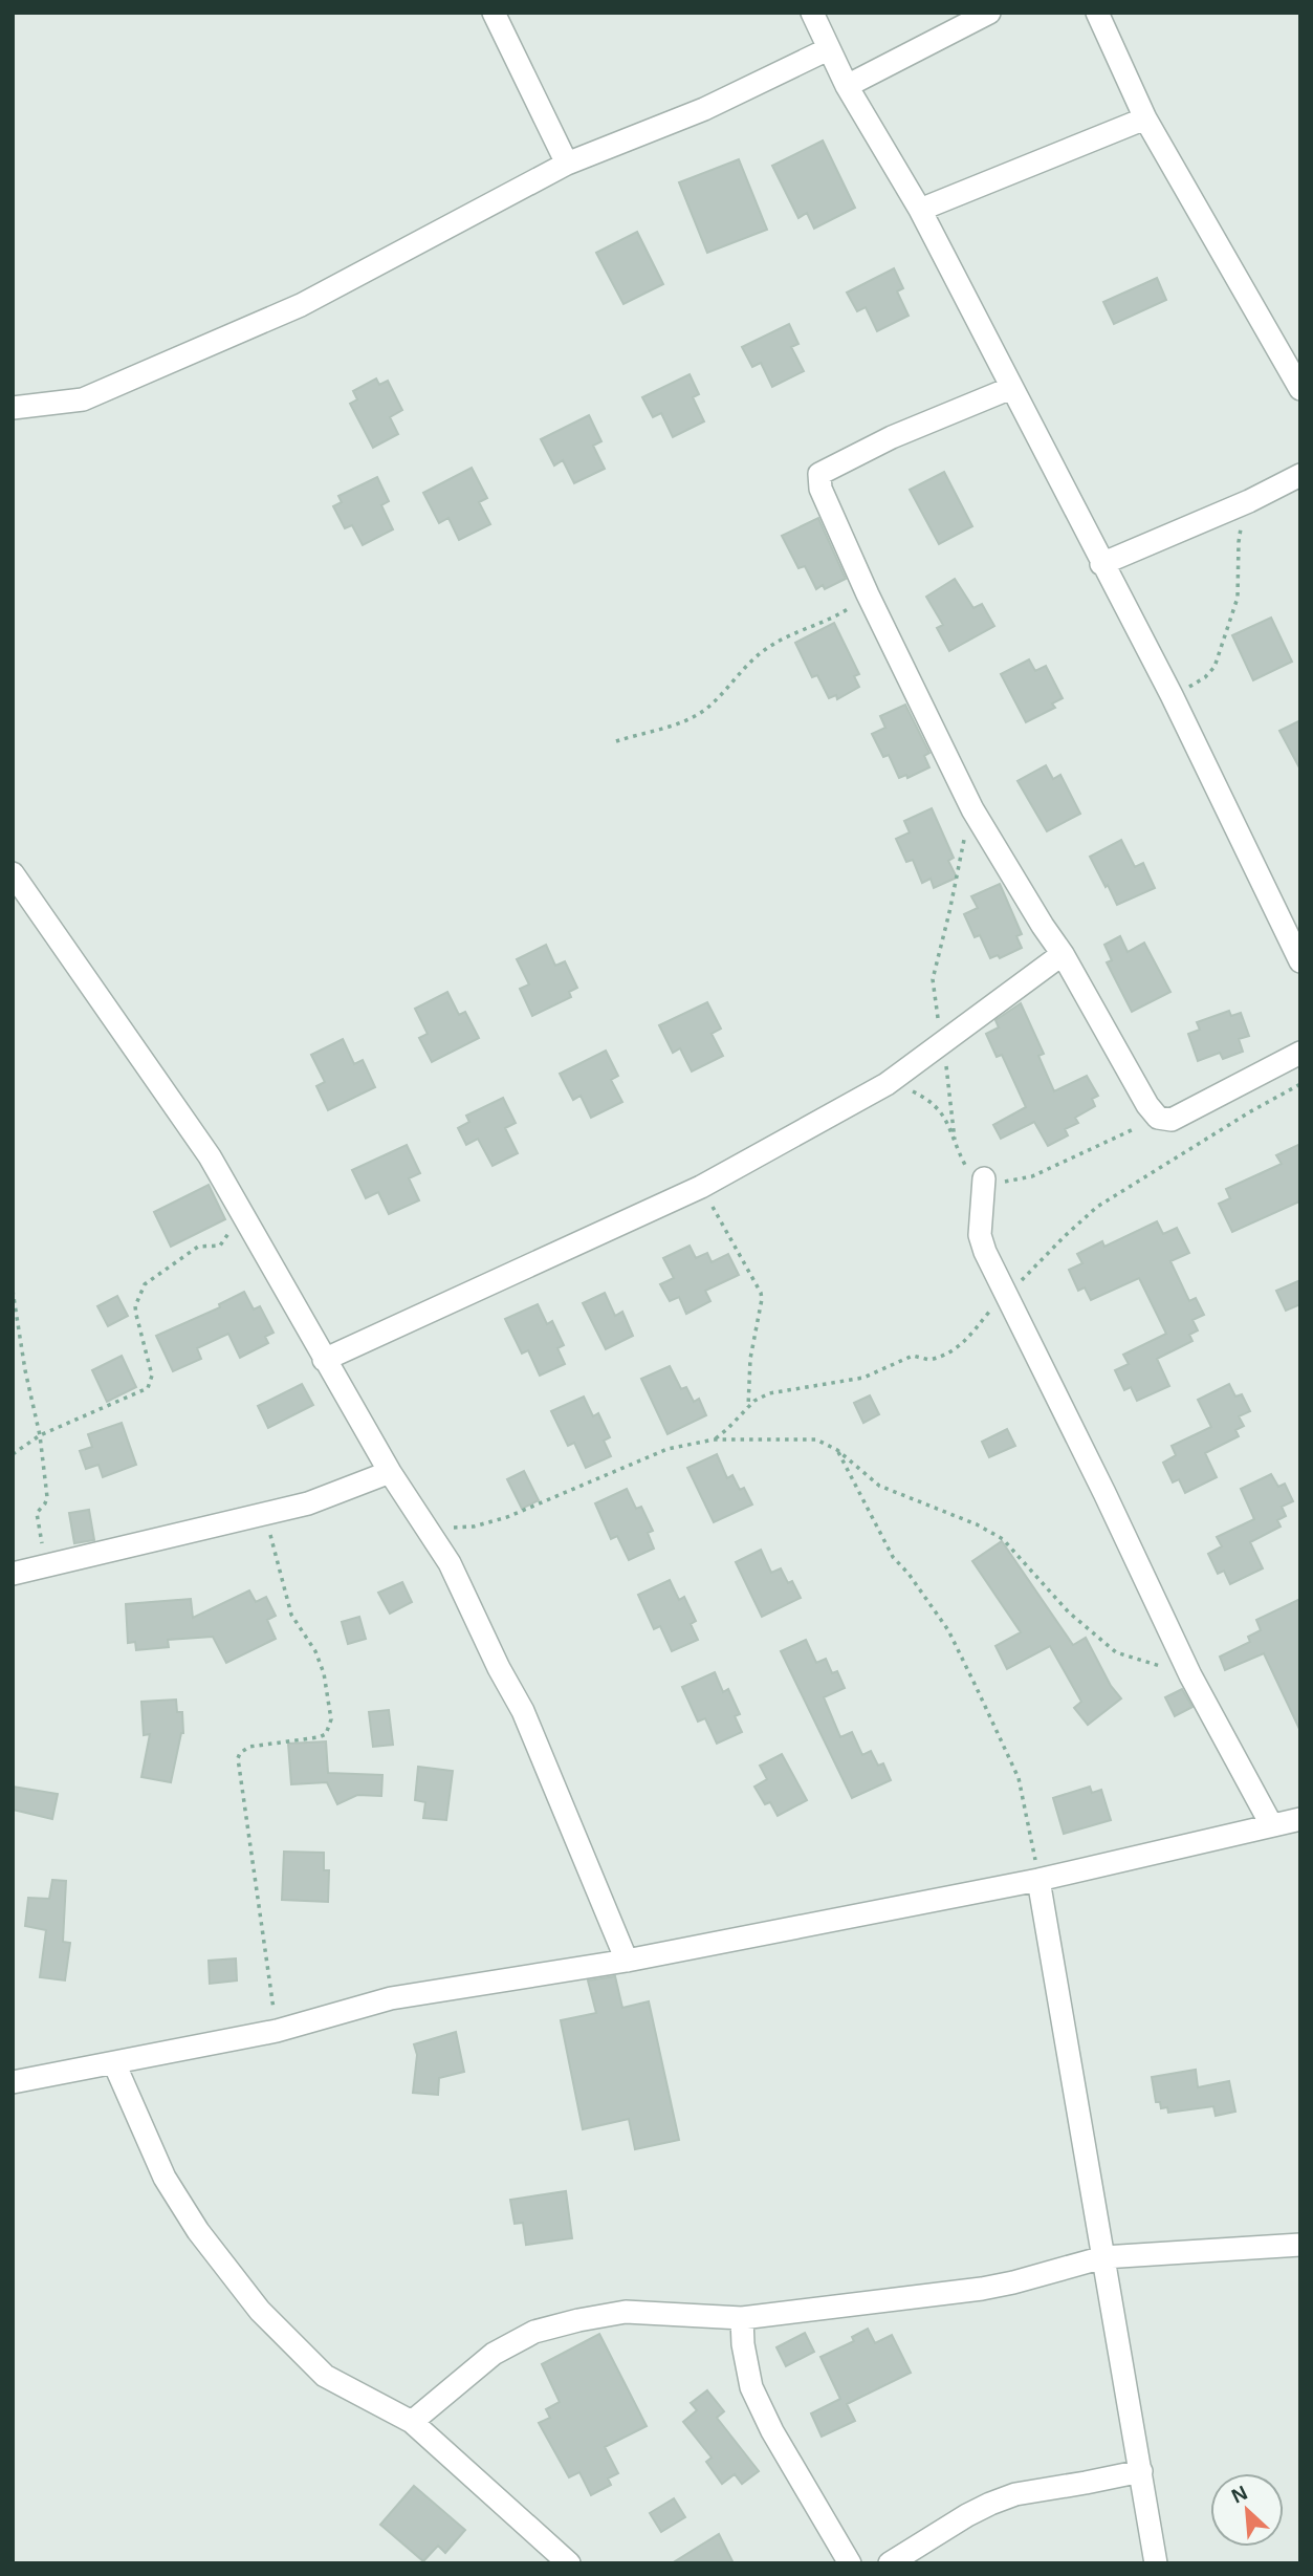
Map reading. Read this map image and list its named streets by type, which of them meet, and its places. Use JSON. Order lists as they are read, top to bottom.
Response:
{
  "north": "top left"
}
